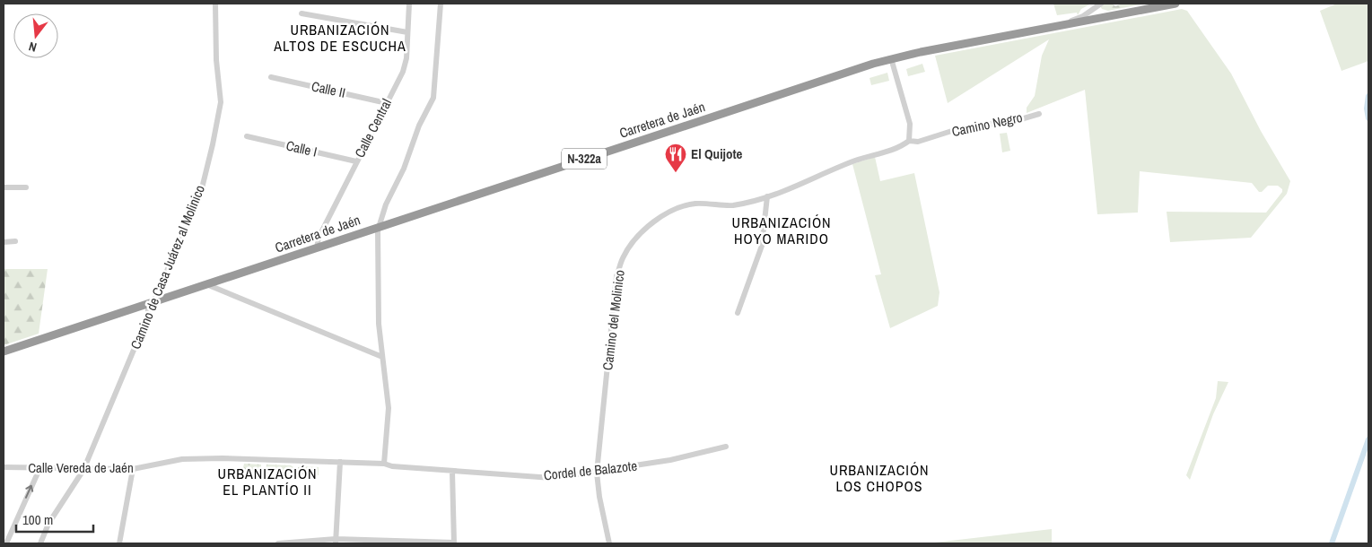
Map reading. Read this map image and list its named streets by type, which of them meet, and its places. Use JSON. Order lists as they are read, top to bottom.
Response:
{
  "streets": {
    "highway": ["Carretera de Jaén", "N-322a"],
    "street": [
      "Calle II",
      "Camino Negro",
      "Calle Central",
      "Calle I",
      "Camino de Casa Juárez al Molinico",
      "Camino del Molinico",
      "Calle Vereda de Jaén",
      "Cordel de Balazote"
    ]
  },
  "crossings": [
    ["Calle II", "Calle Central"],
    ["Carretera de Jaén", "Calle Central"],
    ["Carretera de Jaén", "Camino de Casa Juárez al Molinico"],
    ["Camino Negro", "Camino del Molinico"],
    ["Calle Central", "Calle I"],
    ["Camino de Casa Juárez al Molinico", "Calle Vereda de Jaén"],
    ["Camino del Molinico", "Cordel de Balazote"],
    ["Calle Vereda de Jaén", "Cordel de Balazote"]
  ],
  "districts": [
    "URBANIZACIÓN ALTOS DE ESCUCHA",
    "URBANIZACIÓN HOYO MARIDO",
    "URBANIZACIÓN LOS CHOPOS",
    "URBANIZACIÓN EL PLANTÍO II"
  ],
  "places": {
    "restaurant": ["El Quijote"]
  },
  "scale_bar": "100 m",
  "north": "bottom"
}
